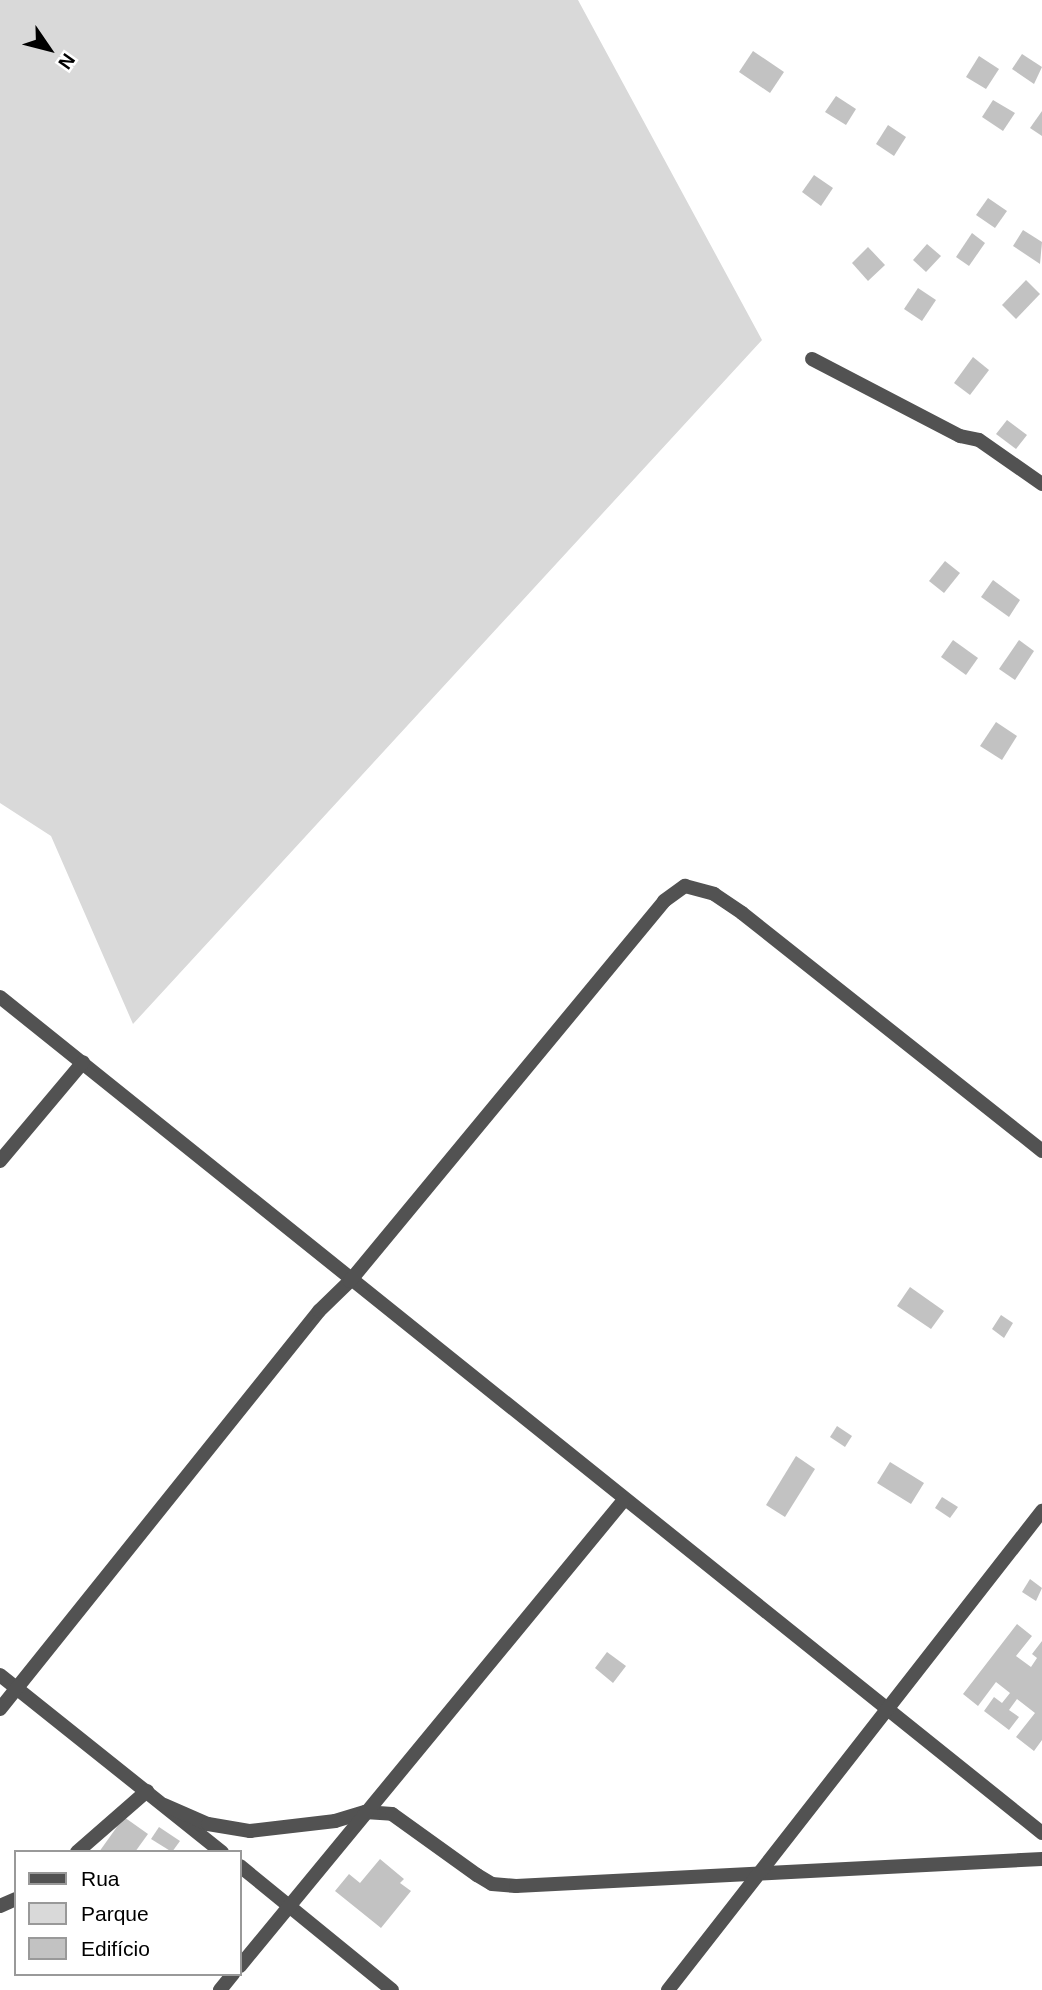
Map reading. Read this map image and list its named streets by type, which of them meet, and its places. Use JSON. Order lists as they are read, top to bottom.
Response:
{
  "legend": ["Rua", "Parque", "Edifício"],
  "north": "bottom right"
}
